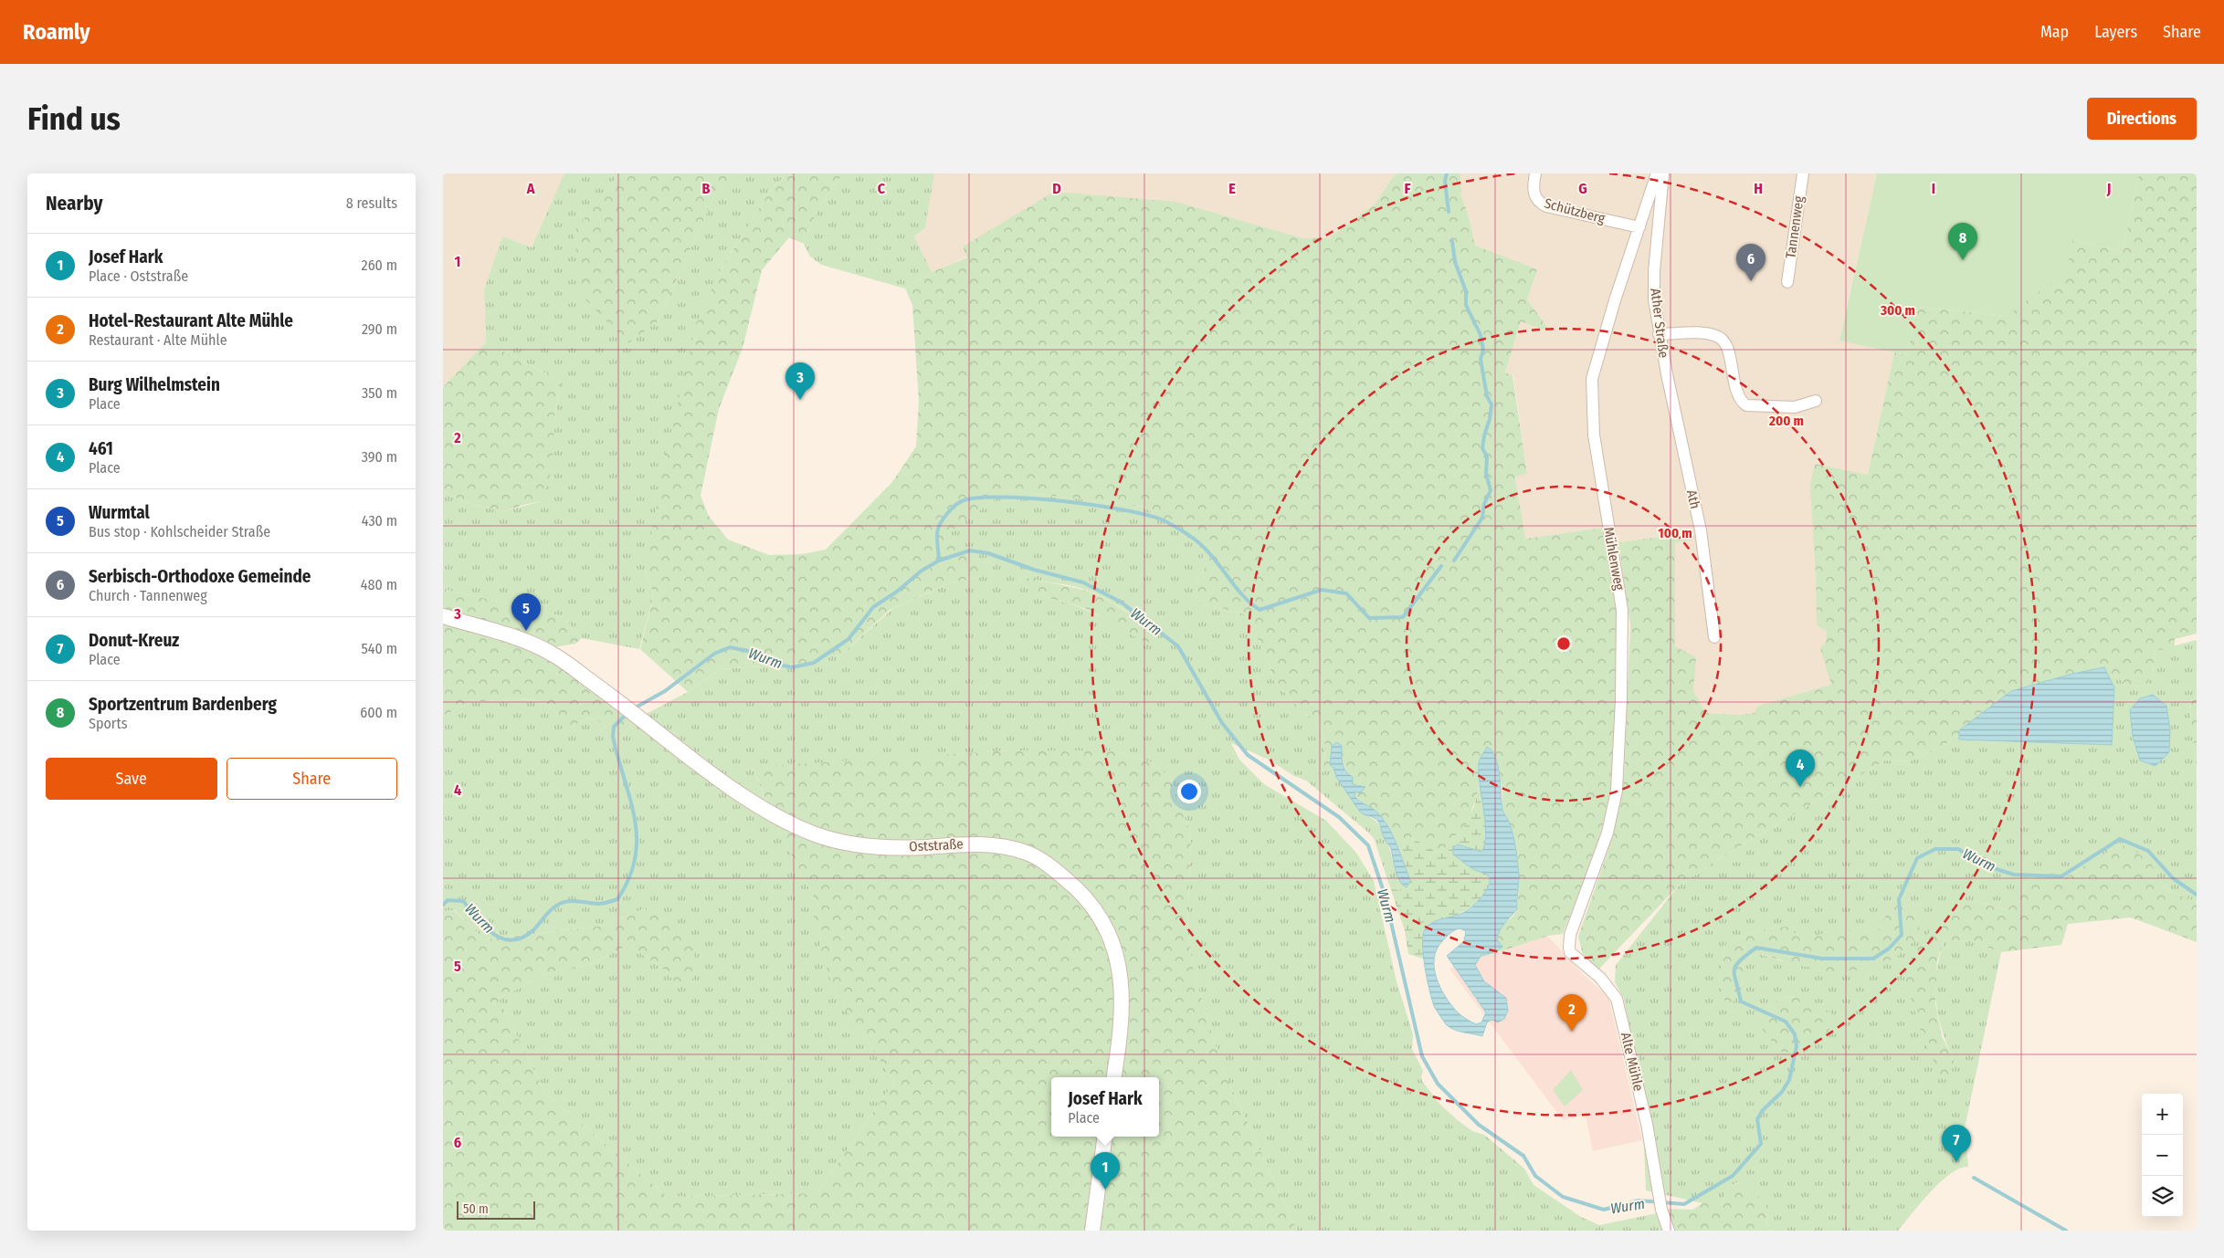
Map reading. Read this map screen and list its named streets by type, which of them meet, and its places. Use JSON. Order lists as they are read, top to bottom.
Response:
{
  "streets": {
    "street": [
      "Schützberg",
      "Tannenweg",
      "Ather Straße",
      "Ath",
      "Mühlenweg",
      "Oststraße",
      "Alte Mühle"
    ]
  },
  "crossings": [
    ["Schützberg", "Mühlenweg"],
    ["Ather Straße", "Ath"],
    ["Mühlenweg", "Alte Mühle"]
  ],
  "water": ["Wurm"],
  "scale_bar": "50 m",
  "page": {
    "header": "Roamly",
    "nav": ["Map", "Layers", "Share"],
    "buttons": [
      "Directions",
      ["Save", "Share"]
    ],
    "title": "Find us",
    "heading": ["Nearby", "8 results"],
    "pins": [
      "8",
      "6",
      "3",
      "5",
      "4",
      "2",
      "7",
      "1"
    ],
    "list": [
      {
        "mark": "1",
        "name": "Josef Hark",
        "note": "Place · Oststraße",
        "value": "260 m"
      },
      {
        "mark": "2",
        "name": "Hotel-Restaurant Alte Mühle",
        "note": "Restaurant · Alte Mühle",
        "value": "290 m"
      },
      {
        "mark": "3",
        "name": "Burg Wilhelmstein",
        "note": "Place",
        "value": "350 m"
      },
      {
        "mark": "4",
        "name": "461",
        "note": "Place",
        "value": "390 m"
      },
      {
        "mark": "5",
        "name": "Wurmtal",
        "note": "Bus stop · Kohlscheider Straße",
        "value": "430 m"
      },
      {
        "mark": "6",
        "name": "Serbisch-Orthodoxe Gemeinde",
        "note": "Church · Tannenweg",
        "value": "480 m"
      },
      {
        "mark": "7",
        "name": "Donut-Kreuz",
        "note": "Place",
        "value": "540 m"
      },
      {
        "mark": "8",
        "name": "Sportzentrum Bardenberg",
        "note": "Sports",
        "value": "600 m"
      }
    ],
    "popup": ["Josef Hark", "Place"],
    "map_buttons": ["+", "−"],
    "scale": "50 m"
  },
  "grid": {
    "columns": [
      "A",
      "B",
      "C",
      "D",
      "E",
      "F",
      "G",
      "H",
      "I",
      "J"
    ],
    "rows": [
      "1",
      "2",
      "3",
      "4",
      "5",
      "6"
    ]
  },
  "rings": ["300 m", "200 m", "100 m"]
}
